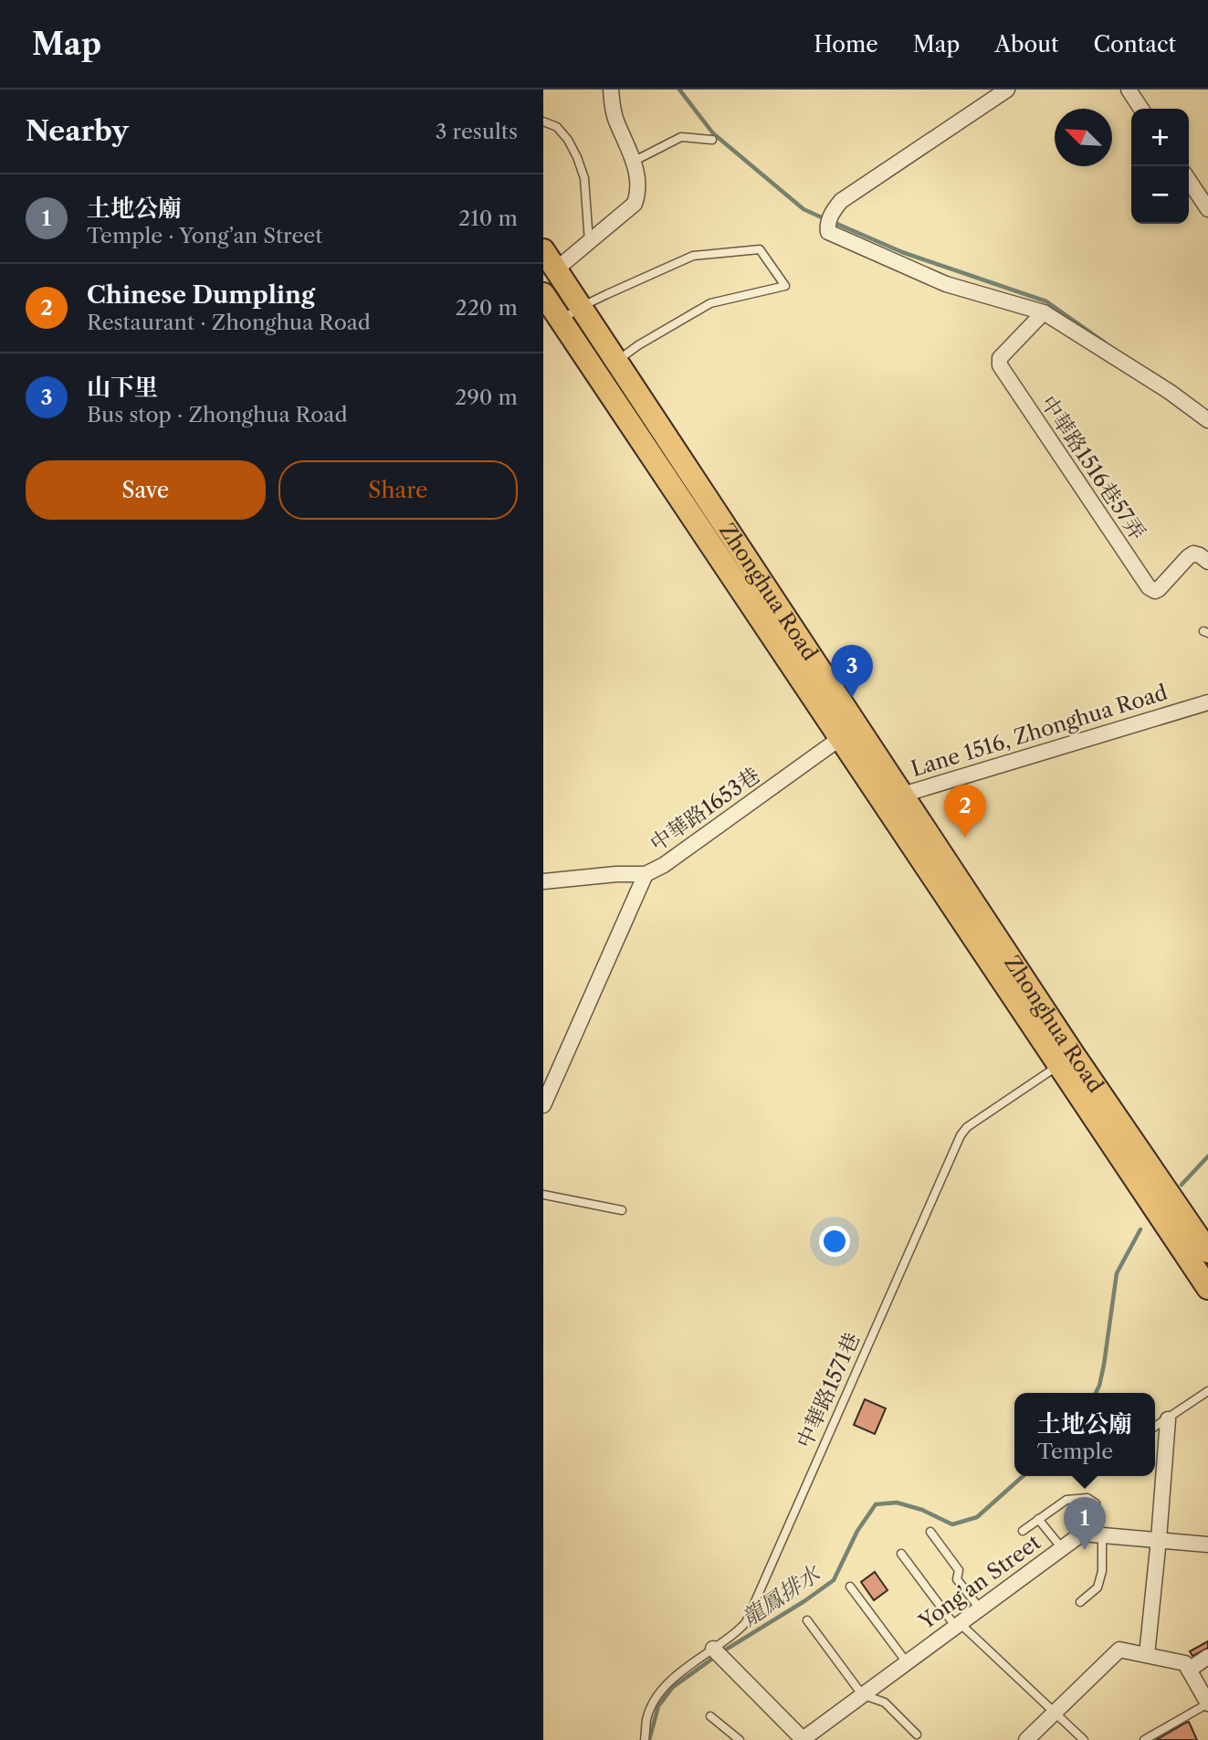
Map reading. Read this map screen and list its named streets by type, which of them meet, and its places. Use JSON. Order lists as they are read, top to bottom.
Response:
{
  "streets": {
    "main road": ["Zhonghua Road"],
    "street": [
      "中華路1516巷57弄",
      "Lane 1516, Zhonghua Road",
      "中華路1653巷",
      "Yong’an Street"
    ],
    "lane": ["中華路1571巷"]
  },
  "crossings": [
    ["Zhonghua Road", "Lane 1516, Zhonghua Road"],
    ["Zhonghua Road", "中華路1653巷"],
    ["Zhonghua Road", "中華路1571巷"]
  ],
  "water": ["龍鳳排水"],
  "north": "top left",
  "page": {
    "header": "Map",
    "nav": [
      "Home",
      "Map",
      "About",
      "Contact"
    ],
    "heading": ["Nearby", "3 results"],
    "map_buttons": ["+", "−"],
    "list": [
      {
        "mark": "1",
        "name": "土地公廟",
        "note": "Temple · Yong’an Street",
        "value": "210 m"
      },
      {
        "mark": "2",
        "name": "Chinese Dumpling",
        "note": "Restaurant · Zhonghua Road",
        "value": "220 m"
      },
      {
        "mark": "3",
        "name": "山下里",
        "note": "Bus stop · Zhonghua Road",
        "value": "290 m"
      }
    ],
    "buttons": ["Save", "Share"],
    "pins": ["3", "2", "1"],
    "popup": ["土地公廟", "Temple"]
  }
}
